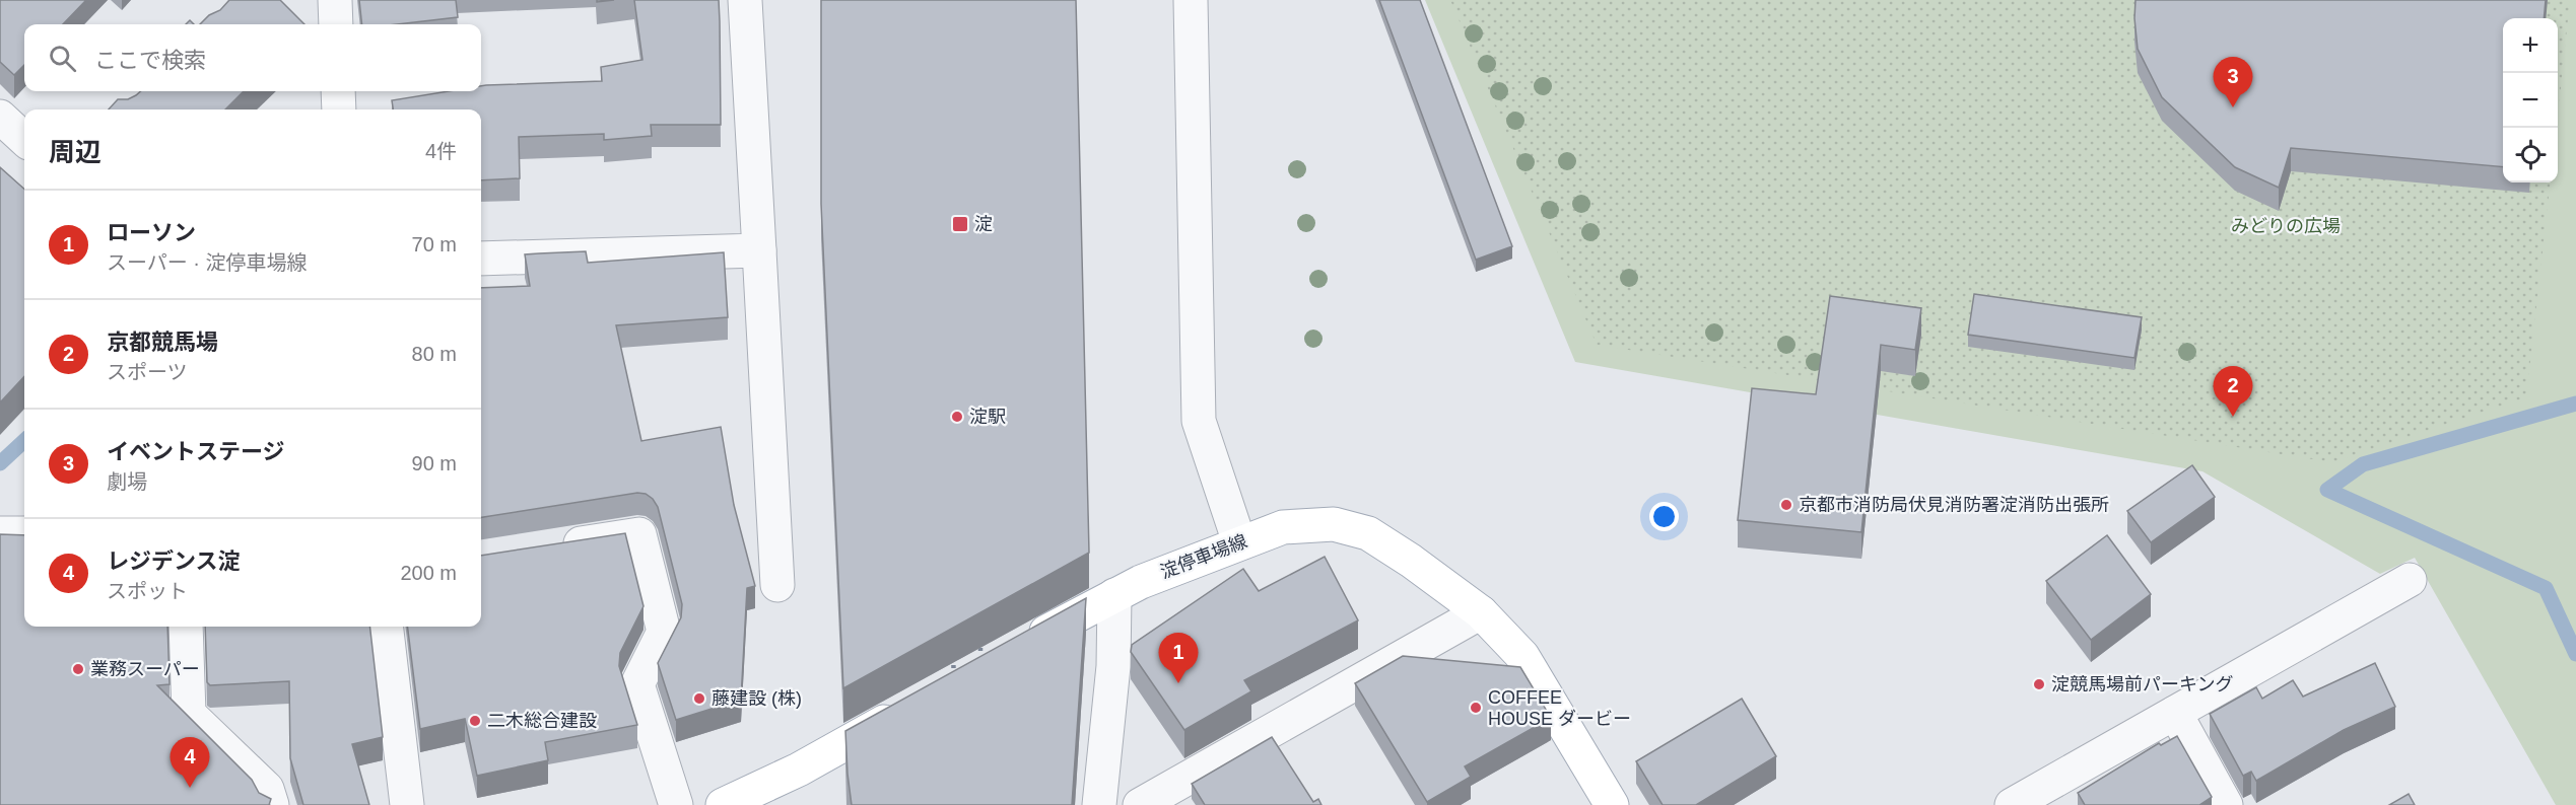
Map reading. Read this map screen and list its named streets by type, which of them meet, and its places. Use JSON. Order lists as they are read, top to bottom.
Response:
{
  "streets": {
    "main road": ["淀停車場線"]
  },
  "parks": ["みどりの広場"],
  "places": {
    "transit": ["淀"],
    "other": [
      "淀駅",
      "京都市消防局伏見消防署淀消防出張所",
      "業務スーパー",
      "淀競馬場前パーキング",
      "藤建設 (株)",
      "COFFEE HOUSE ダービー",
      "二木総合建設"
    ]
  },
  "page": {
    "map_buttons": ["+", "−"],
    "search": "ここで検索",
    "pins": [
      "3",
      "2",
      "1",
      "4"
    ],
    "heading": ["周辺", "4件"],
    "list": [
      {
        "mark": "1",
        "name": "ローソン",
        "note": "スーパー · 淀停車場線",
        "value": "70 m"
      },
      {
        "mark": "2",
        "name": "京都競馬場",
        "note": "スポーツ",
        "value": "80 m"
      },
      {
        "mark": "3",
        "name": "イベントステージ",
        "note": "劇場",
        "value": "90 m"
      },
      {
        "mark": "4",
        "name": "レジデンス淀",
        "note": "スポット",
        "value": "200 m"
      }
    ]
  }
}
